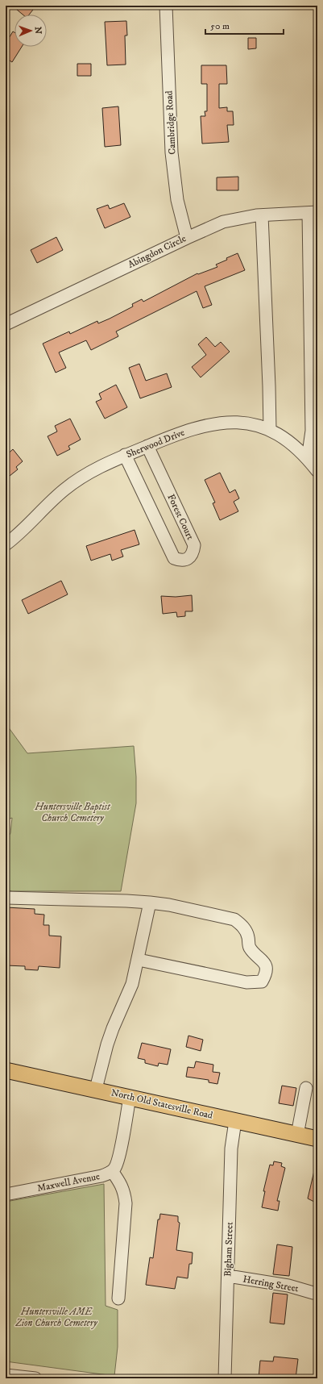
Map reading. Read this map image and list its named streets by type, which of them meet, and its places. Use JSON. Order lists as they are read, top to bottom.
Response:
{
  "streets": {
    "main road": ["North Old Statesville Road"],
    "street": [
      "Cambridge Road",
      "Abingdon Circle",
      "Sherwood Drive",
      "Forest Court",
      "Maxwell Avenue",
      "Bigham Street",
      "Herring Street"
    ]
  },
  "crossings": [
    ["Cambridge Road", "Abingdon Circle"],
    ["Sherwood Drive", "Forest Court"],
    ["North Old Statesville Road", "Maxwell Avenue"],
    ["North Old Statesville Road", "Bigham Street"],
    ["Bigham Street", "Herring Street"]
  ],
  "parks": ["Huntersville Baptist Church Cemetery", "Huntersville AME Zion Church Cemetery"],
  "scale_bar": "50 m",
  "north": "right"
}
